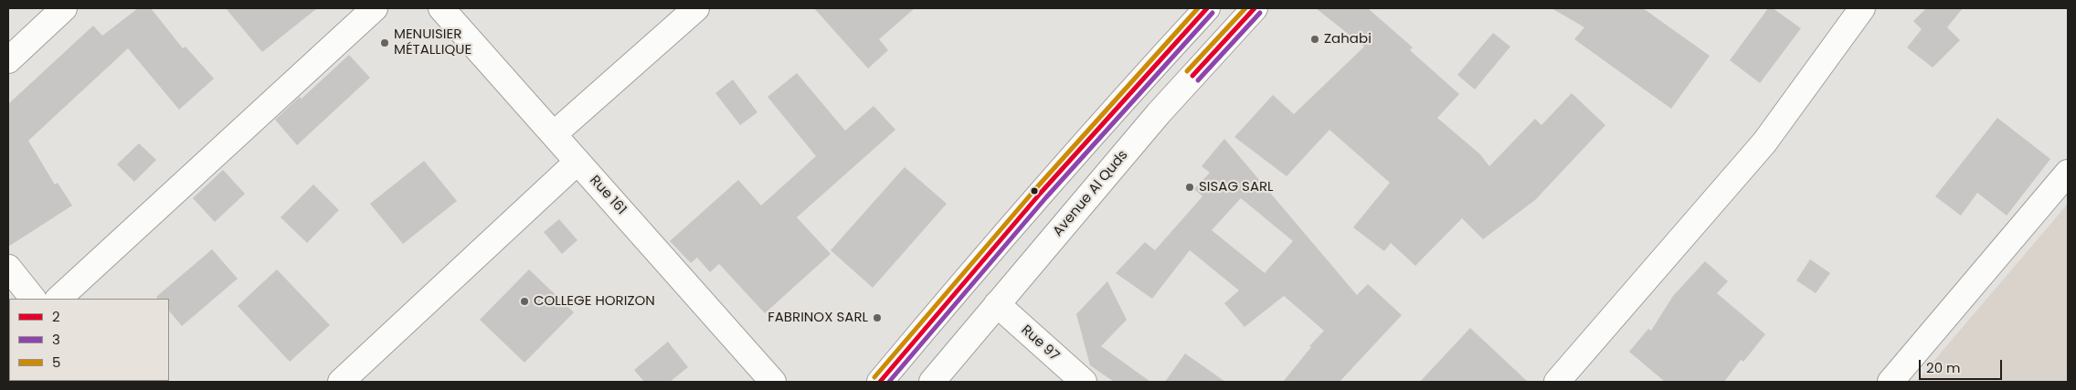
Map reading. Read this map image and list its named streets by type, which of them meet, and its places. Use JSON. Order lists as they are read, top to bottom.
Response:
{
  "streets": {
    "street": ["Avenue Al Quds", "Rue 161", "Rue 97"]
  },
  "crossings": [
    ["Avenue Al Quds", "Rue 97"]
  ],
  "places": [
    "Zahabi",
    "MENUISIER MÉTALLIQUE",
    "SISAG SARL",
    "COLLEGE HORIZON",
    "FABRINOX SARL"
  ],
  "lines": ["transit line 2", "transit line 5", "transit line 3"],
  "legend": ["2", "3", "5"],
  "scale_bar": "20 m"
}
